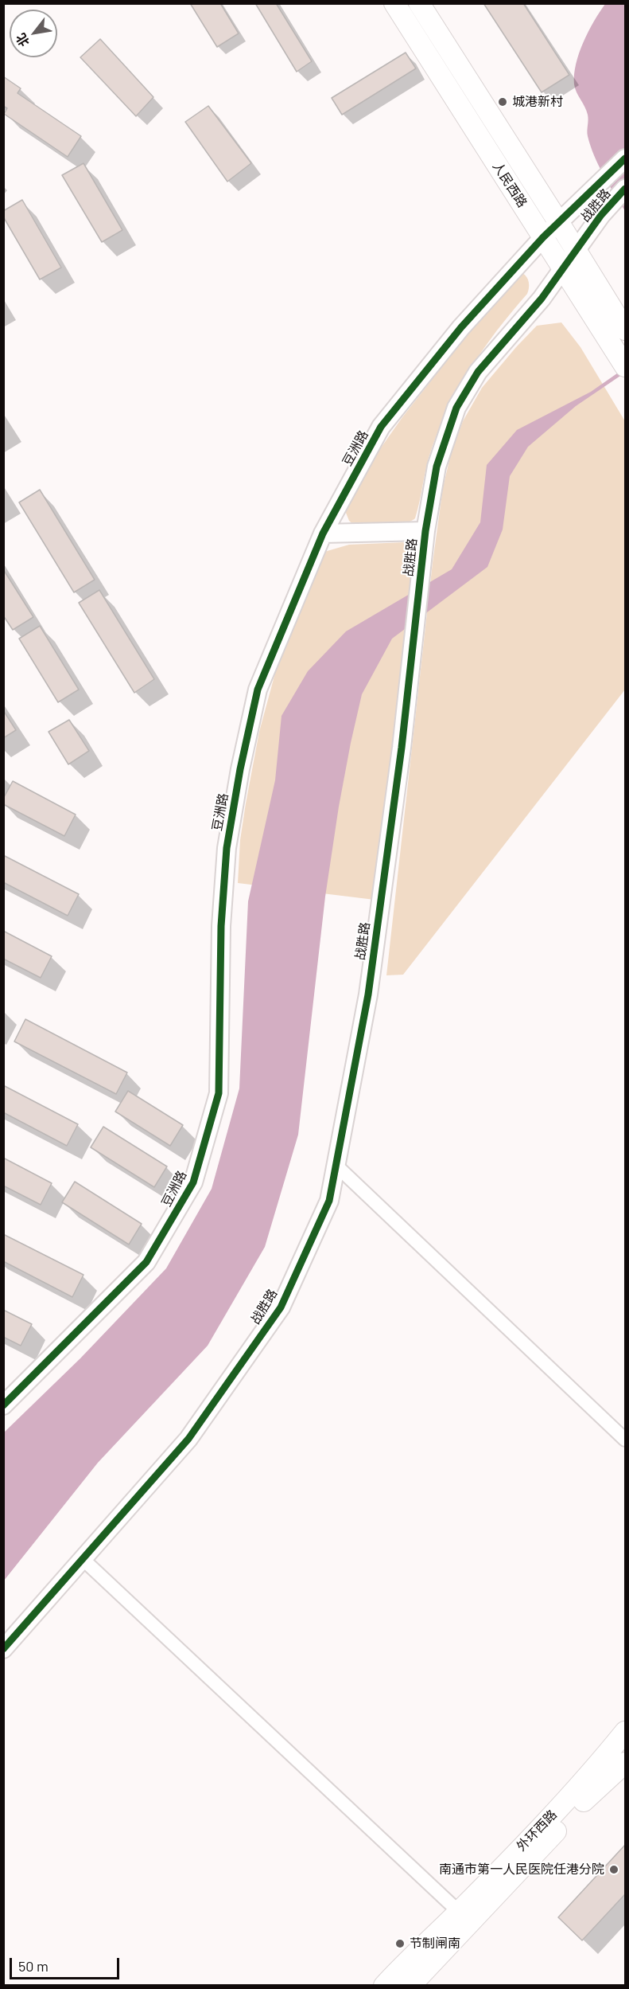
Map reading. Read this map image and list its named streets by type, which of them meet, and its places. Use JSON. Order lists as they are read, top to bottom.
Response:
{
  "streets": {
    "main road": ["人民西路", "外环西路"],
    "street": ["战胜路", "豆洲路"]
  },
  "crossings": [
    ["人民西路", "战胜路"],
    ["人民西路", "豆洲路"],
    ["战胜路", "豆洲路"]
  ],
  "places": ["城港新村", "南通市第一人民医院任港分院", "节制闸南"],
  "scale_bar": "50 m",
  "north": "bottom left"
}
